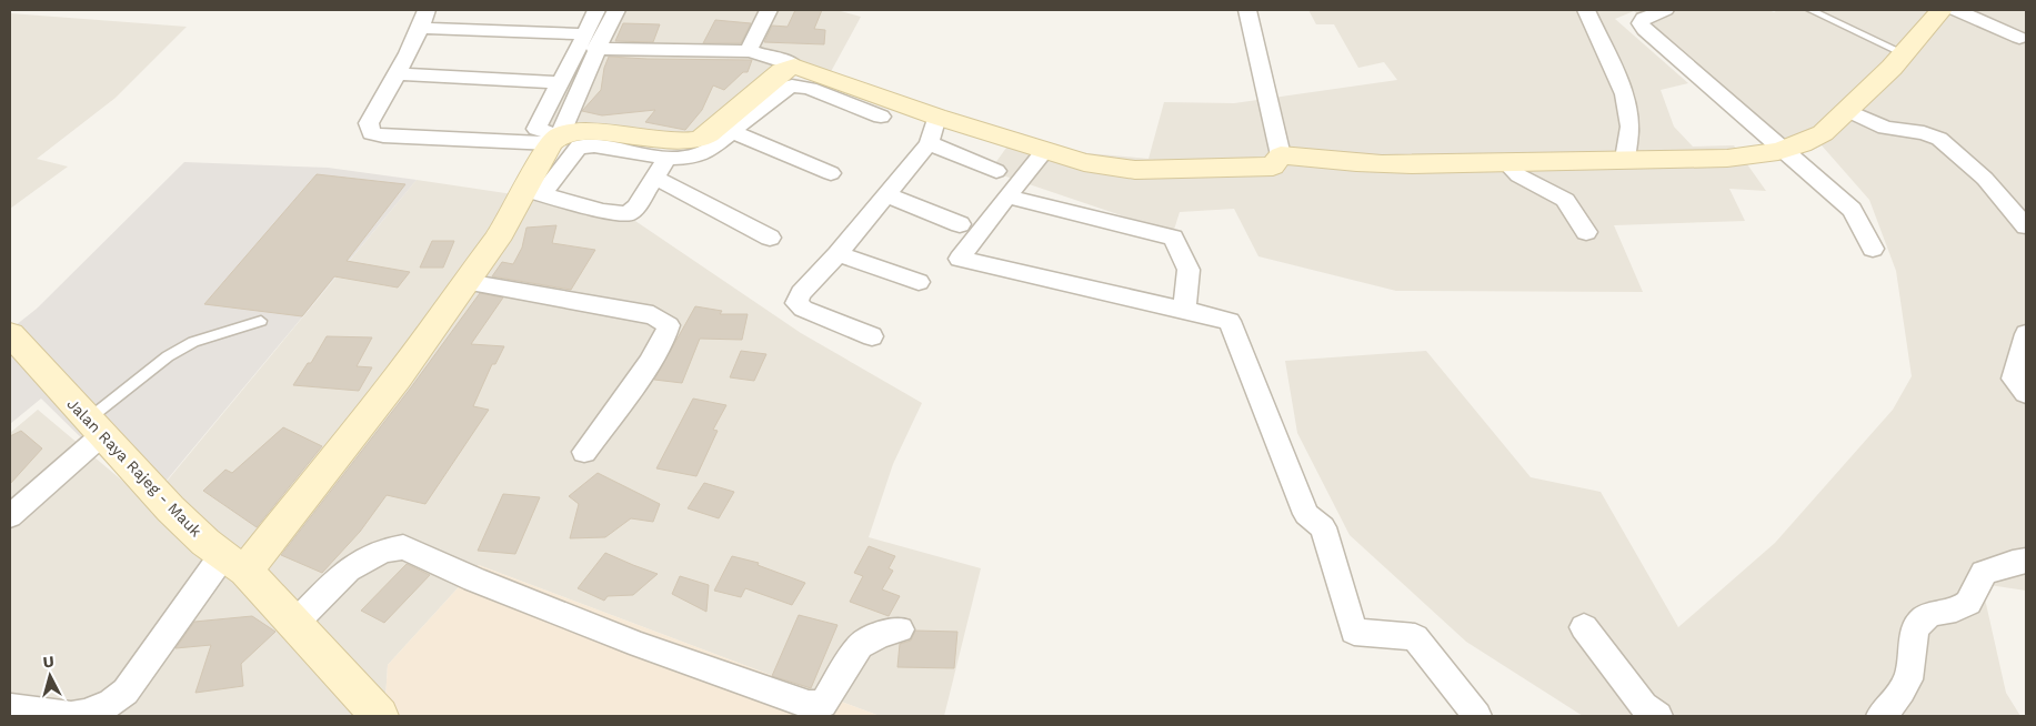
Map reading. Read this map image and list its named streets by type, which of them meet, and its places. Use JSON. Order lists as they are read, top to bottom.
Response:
{
  "streets": {
    "street": ["Jalan Raya Rajeg - Mauk"]
  },
  "north": "top"
}
